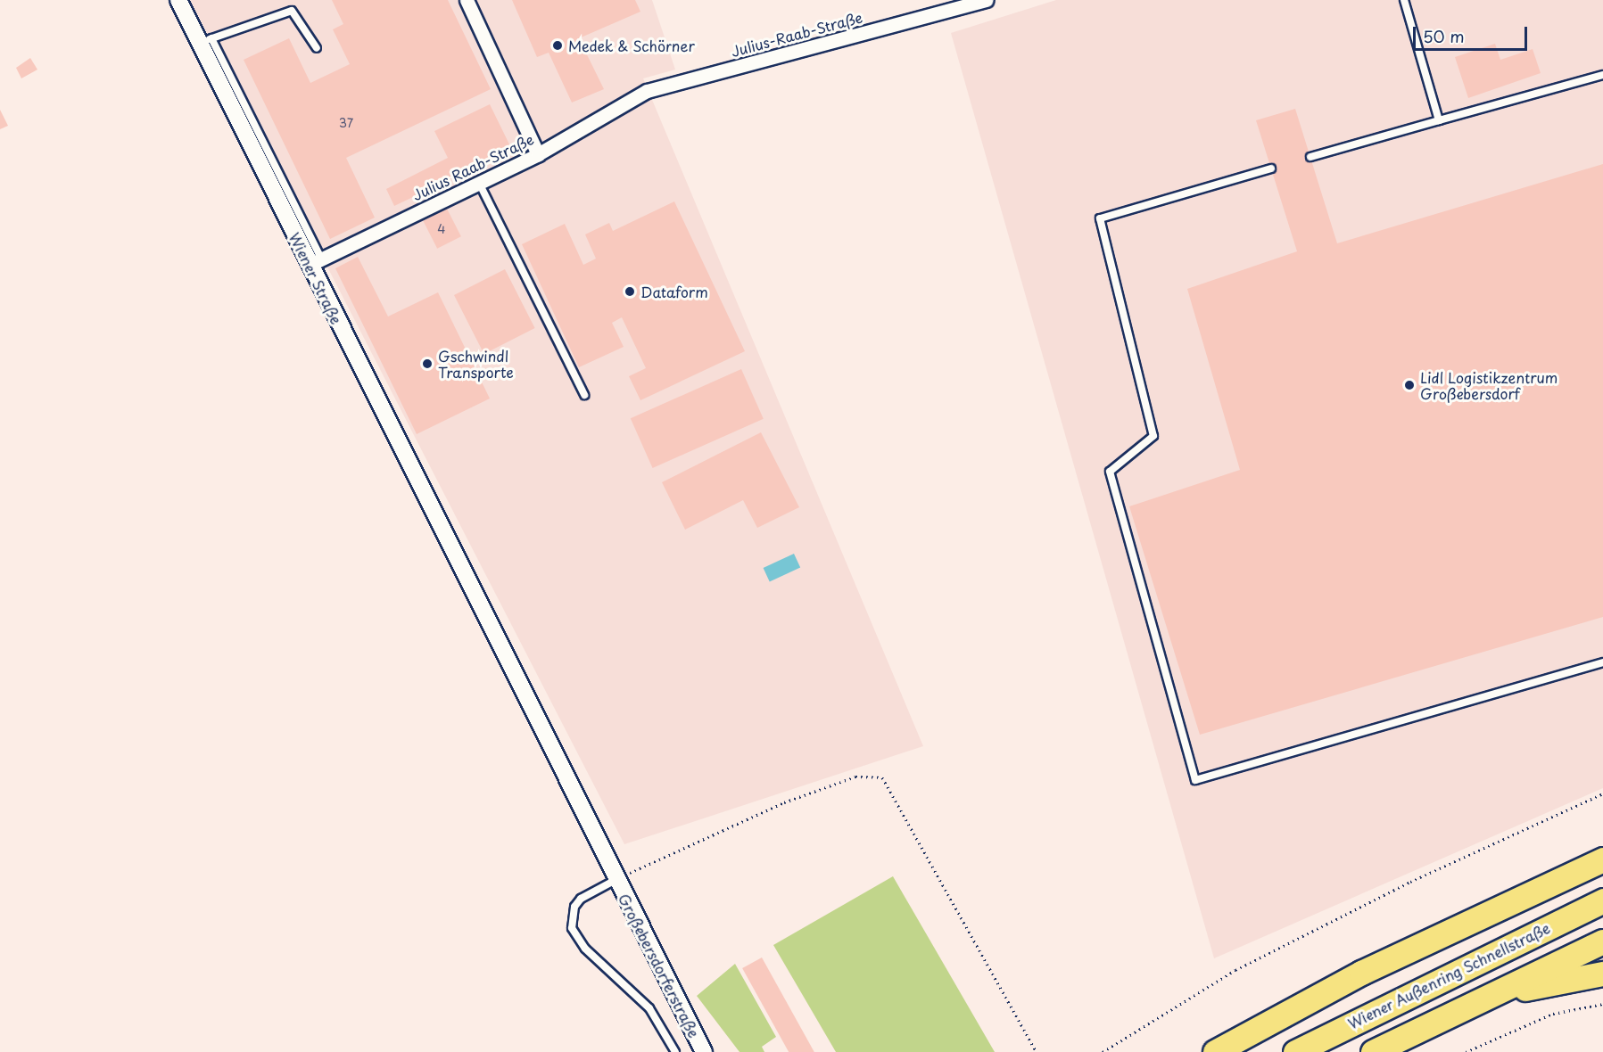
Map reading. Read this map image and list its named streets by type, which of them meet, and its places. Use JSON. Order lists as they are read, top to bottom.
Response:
{
  "streets": {
    "highway": ["Wiener Außenring Schnellstraße"],
    "street": [
      "Julius-Raab-Straße",
      "Julius Raab-Straße",
      "Wiener Straße",
      "Großebersdorferstraße"
    ]
  },
  "crossings": [
    ["Julius-Raab-Straße", "Julius Raab-Straße"],
    ["Julius Raab-Straße", "Wiener Straße"],
    ["Wiener Straße", "Großebersdorferstraße"]
  ],
  "places": [
    "Medek & Schörner",
    "Dataform",
    "Gschwindl Transporte",
    "Lidl Logistikzentrum Großebersdorf"
  ],
  "house_numbers": ["37", "4"],
  "scale_bar": "50 m"
}
